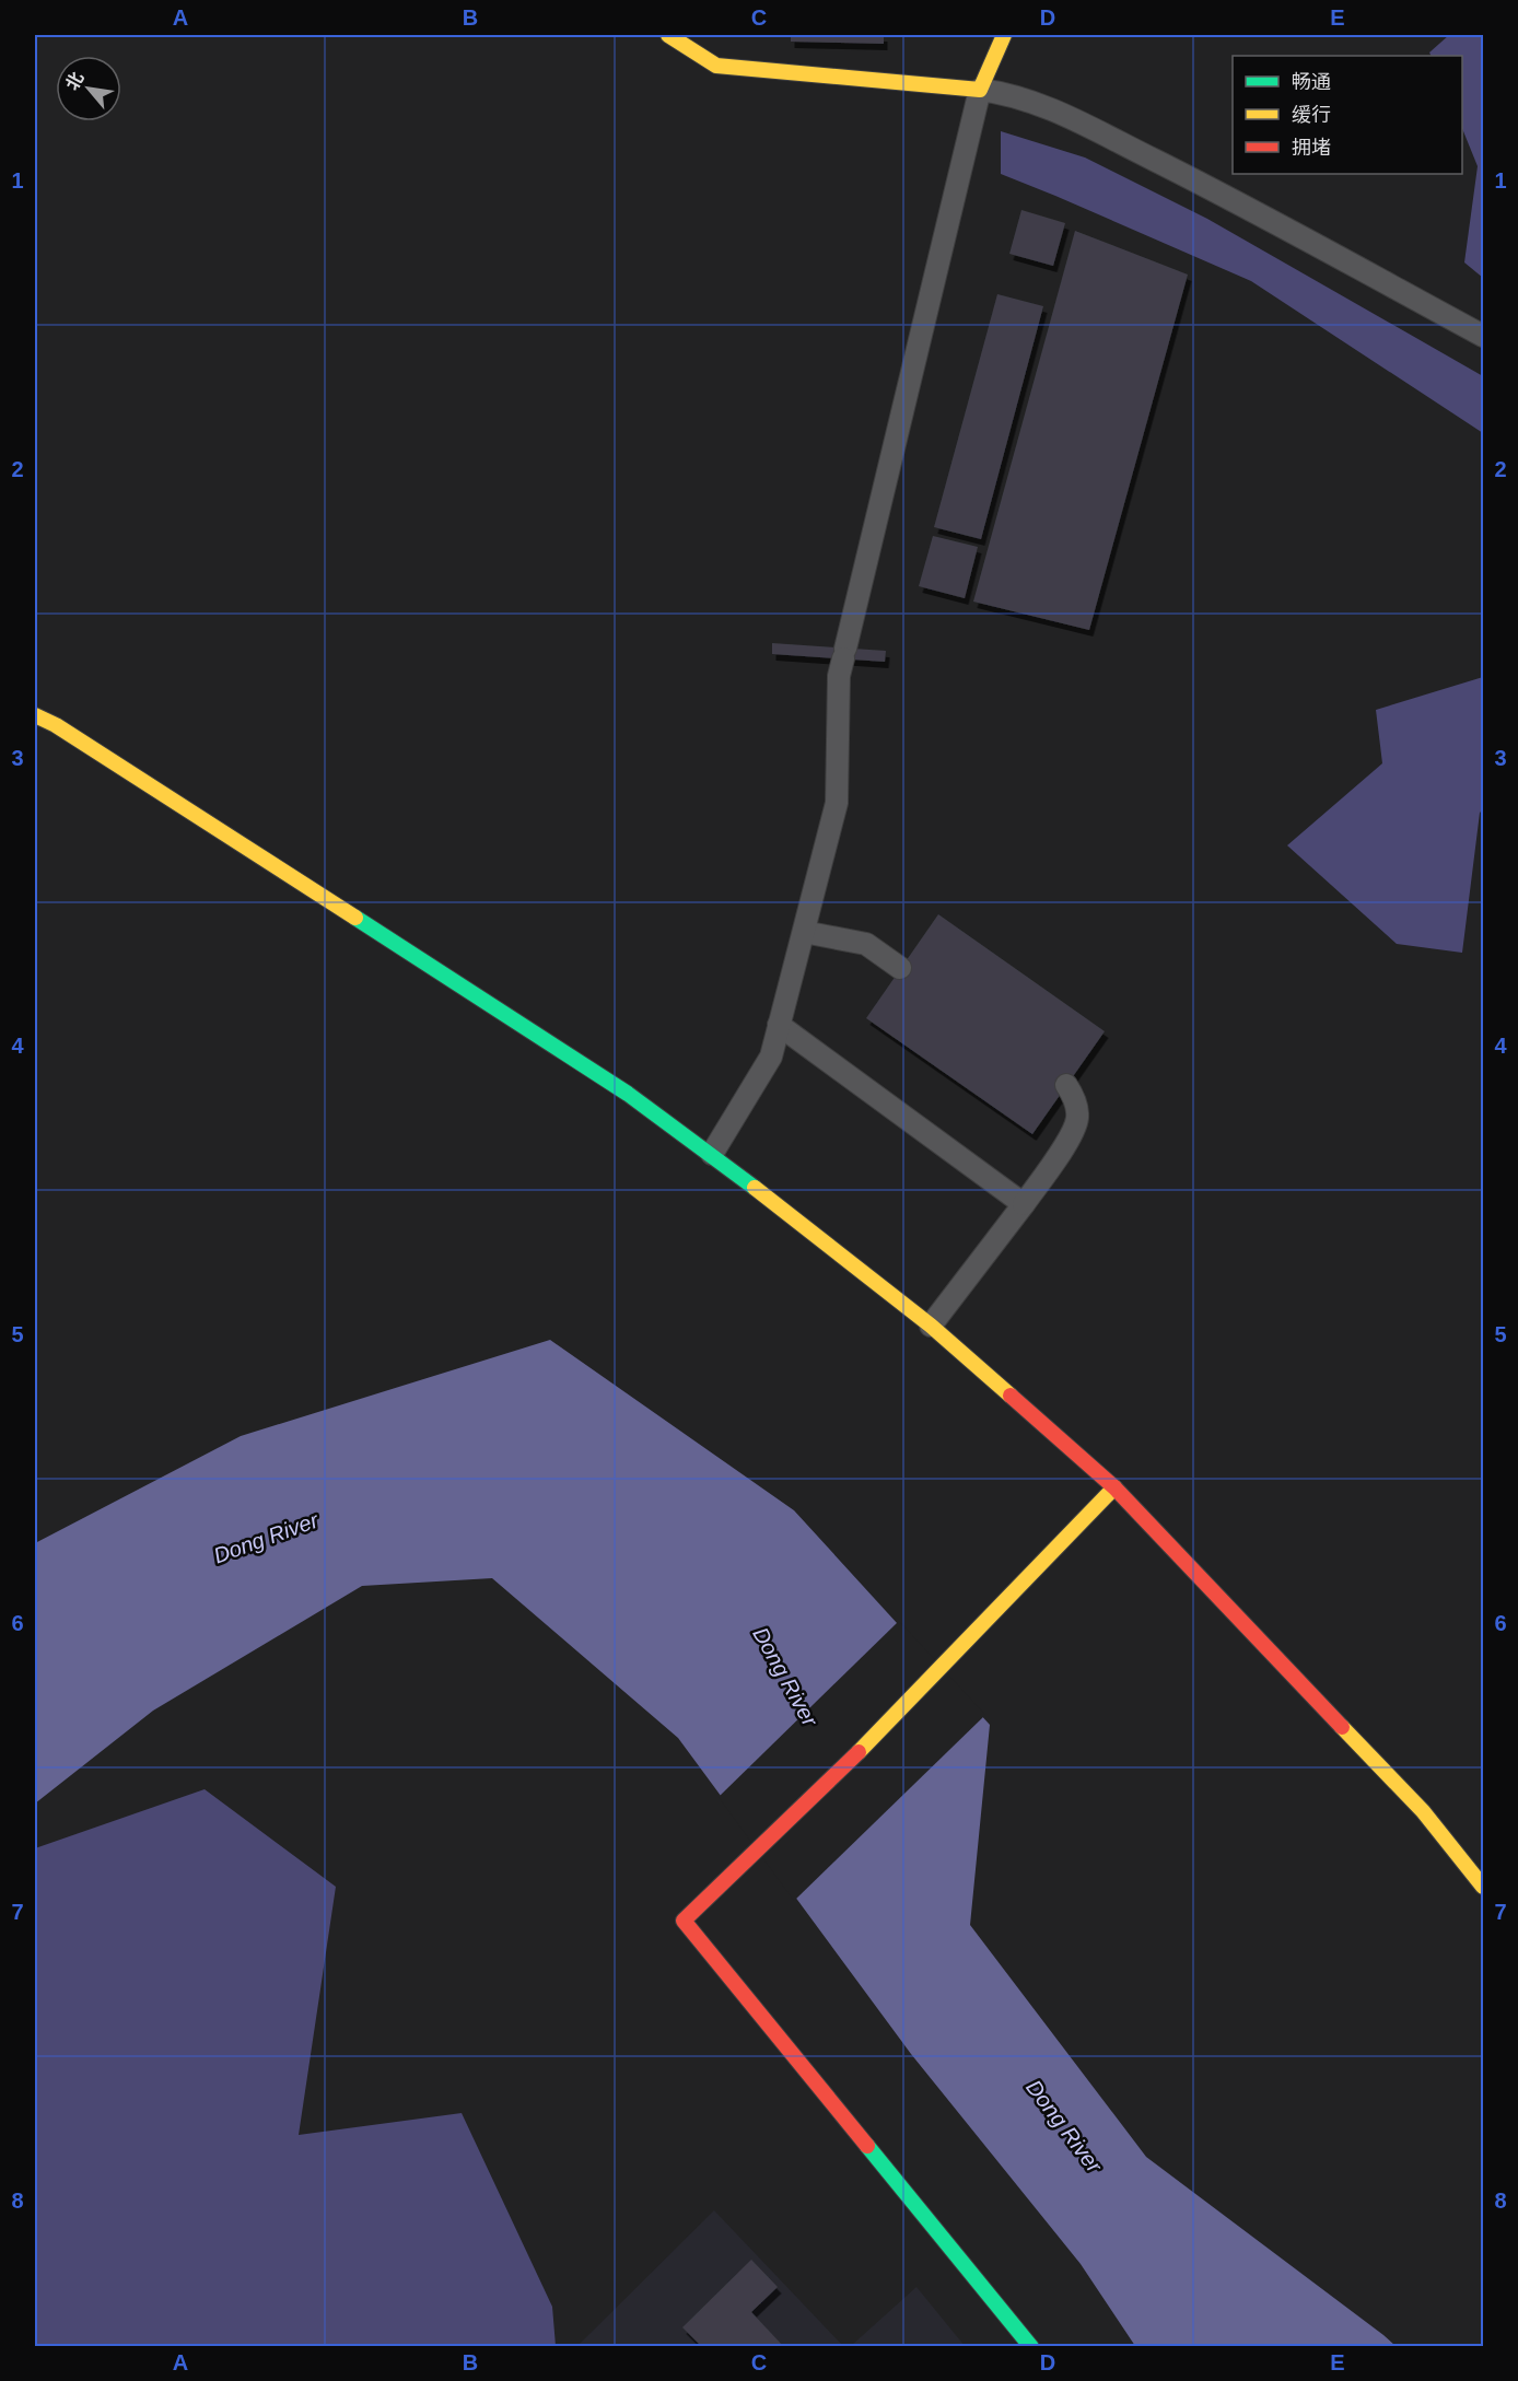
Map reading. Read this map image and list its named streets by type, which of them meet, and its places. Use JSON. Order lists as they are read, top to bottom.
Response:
{
  "water": ["Dong River"],
  "legend": ["畅通", "缓行", "拥堵"],
  "north": "top left",
  "grid": {
    "columns": [
      "A",
      "B",
      "C",
      "D",
      "E"
    ],
    "rows": [
      "1",
      "2",
      "3",
      "4",
      "5",
      "6",
      "7",
      "8"
    ]
  }
}
